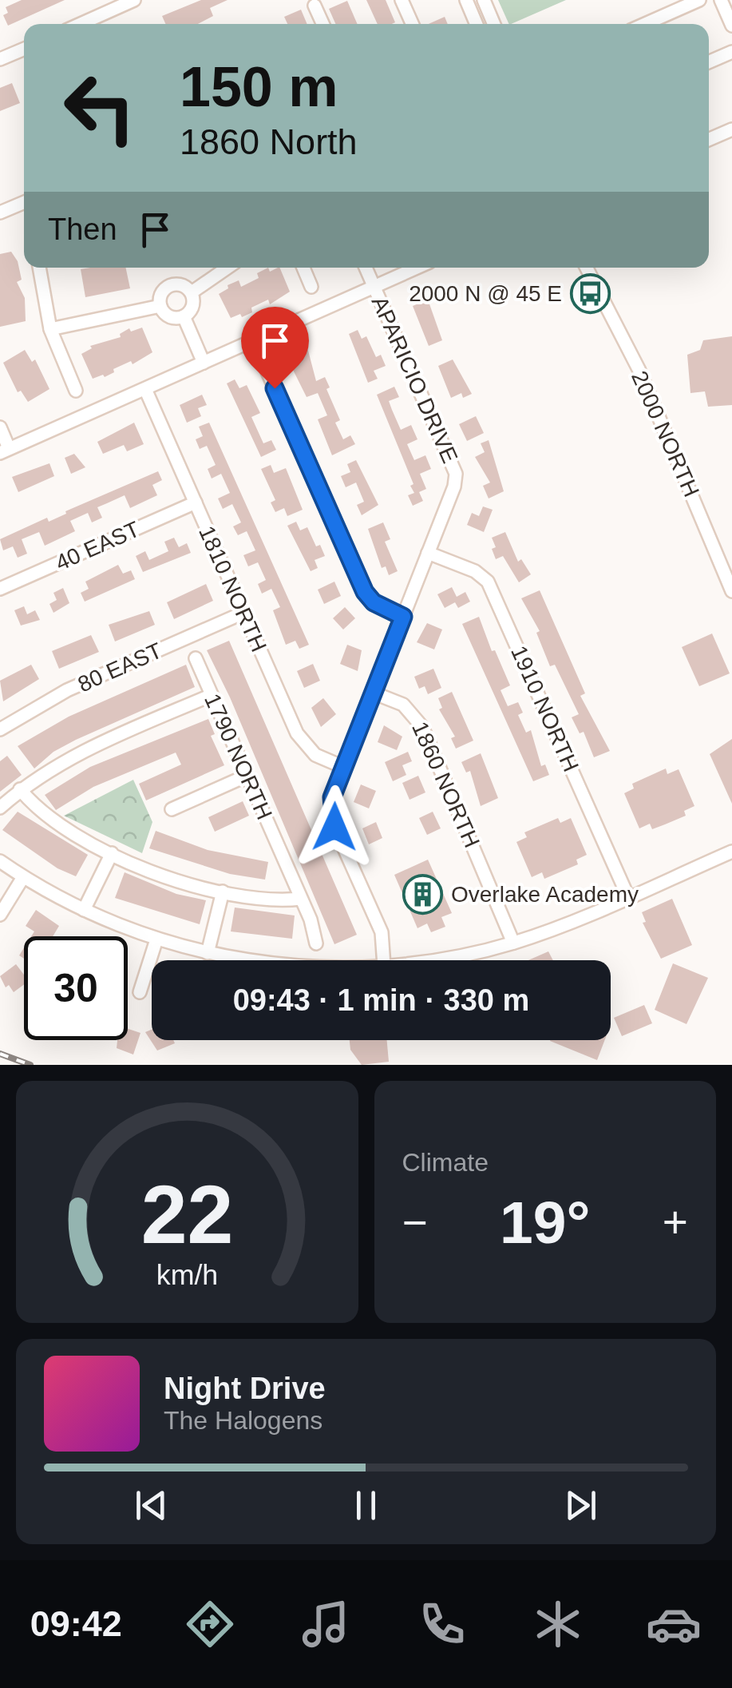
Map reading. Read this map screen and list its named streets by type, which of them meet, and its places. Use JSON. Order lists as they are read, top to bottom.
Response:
{
  "streets": {
    "street": [
      "APARICIO DRIVE",
      "2000 NORTH",
      "40 EAST",
      "1810 NORTH",
      "80 EAST",
      "1910 NORTH",
      "1790 NORTH",
      "1860 NORTH"
    ]
  },
  "crossings": [
    ["APARICIO DRIVE", "1810 NORTH"],
    ["APARICIO DRIVE", "1910 NORTH"],
    ["APARICIO DRIVE", "1860 NORTH"],
    ["40 EAST", "1810 NORTH"],
    ["1810 NORTH", "80 EAST"]
  ],
  "places": {
    "bus stop": ["2000 N @ 45 E"],
    "building": ["Overlake Academy"]
  },
  "page": {
    "turn": ["150 m", "1860 North"],
    "then": "Then",
    "limit": "30",
    "trip": "09:43 · 1 min · 330 m",
    "tile": "Climate",
    "heat": ["−", "19°", "+"],
    "song": ["Night Drive", "The Halogens"],
    "tabs": "09:42",
    "gauge": ["22", "km/h"]
  }
}
